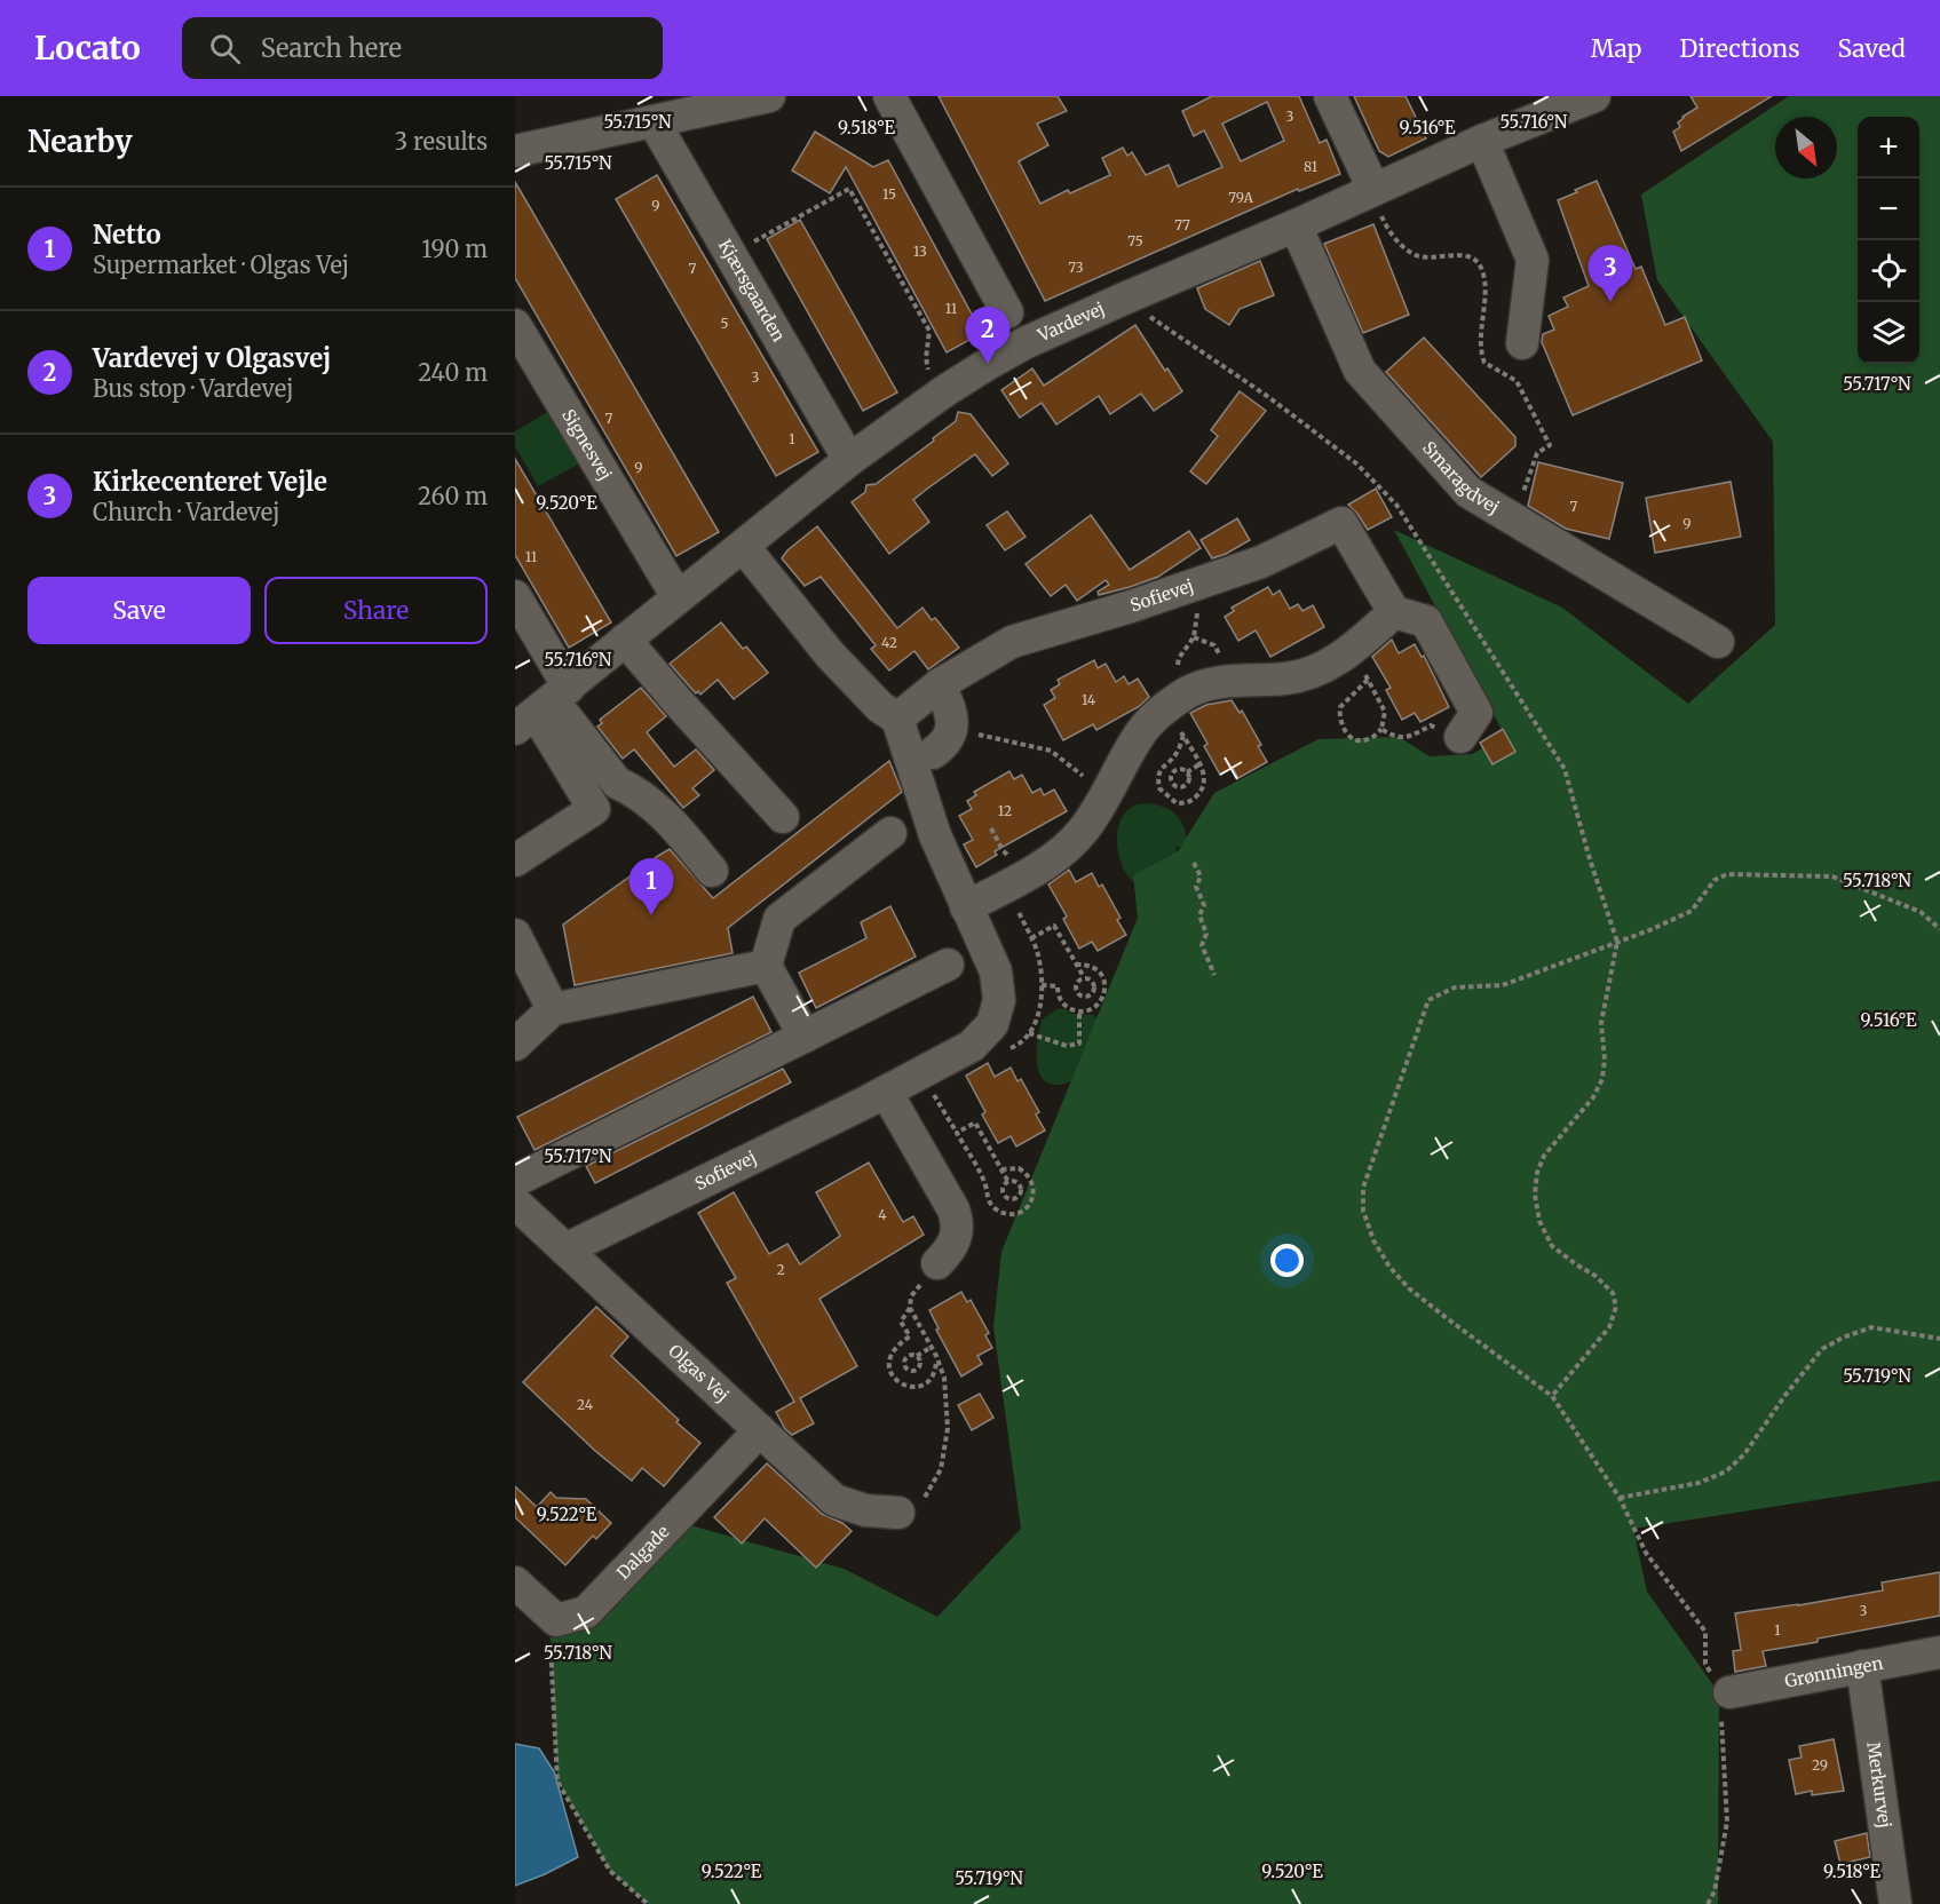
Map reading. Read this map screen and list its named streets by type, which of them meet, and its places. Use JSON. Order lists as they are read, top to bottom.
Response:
{
  "streets": {
    "street": [
      "Kjærsgaarden",
      "Vardevej",
      "Signesvej",
      "Smaragdvej",
      "Sofievej",
      "Olgas Vej",
      "Dalgade",
      "Grønningen",
      "Merkurvej"
    ]
  },
  "crossings": [
    ["Kjærsgaarden", "Vardevej"],
    ["Vardevej", "Signesvej"],
    ["Vardevej", "Smaragdvej"],
    ["Sofievej", "Olgas Vej"],
    ["Olgas Vej", "Dalgade"],
    ["Grønningen", "Merkurvej"]
  ],
  "house_numbers": [
    "3",
    "81",
    "15",
    "79A",
    "9",
    "77",
    "75",
    "13",
    "73",
    "7",
    "11",
    "5",
    "3",
    "7",
    "1",
    "9",
    "7",
    "9",
    "11",
    "42",
    "14",
    "12",
    "4",
    "2",
    "24",
    "3",
    "1",
    "29"
  ],
  "north": "bottom right",
  "page": {
    "header": "Locato",
    "search": "Search here",
    "nav": ["Map", "Directions", "Saved"],
    "heading": ["Nearby", "3 results"],
    "map_buttons": ["+", "−"],
    "list": [
      {
        "mark": "1",
        "name": "Netto",
        "note": "Supermarket · Olgas Vej",
        "value": "190 m"
      },
      {
        "mark": "2",
        "name": "Vardevej v Olgasvej",
        "note": "Bus stop · Vardevej",
        "value": "240 m"
      },
      {
        "mark": "3",
        "name": "Kirkecenteret Vejle",
        "note": "Church · Vardevej",
        "value": "260 m"
      }
    ],
    "pins": ["3", "2", "1"],
    "buttons": ["Save", "Share"]
  },
  "coordinates": [
    "55.715°N",
    "55.716°N",
    "9.518°E",
    "9.516°E",
    "55.717°N",
    "9.520°E",
    "55.718°N",
    "55.719°N",
    "9.522°E"
  ]
}
